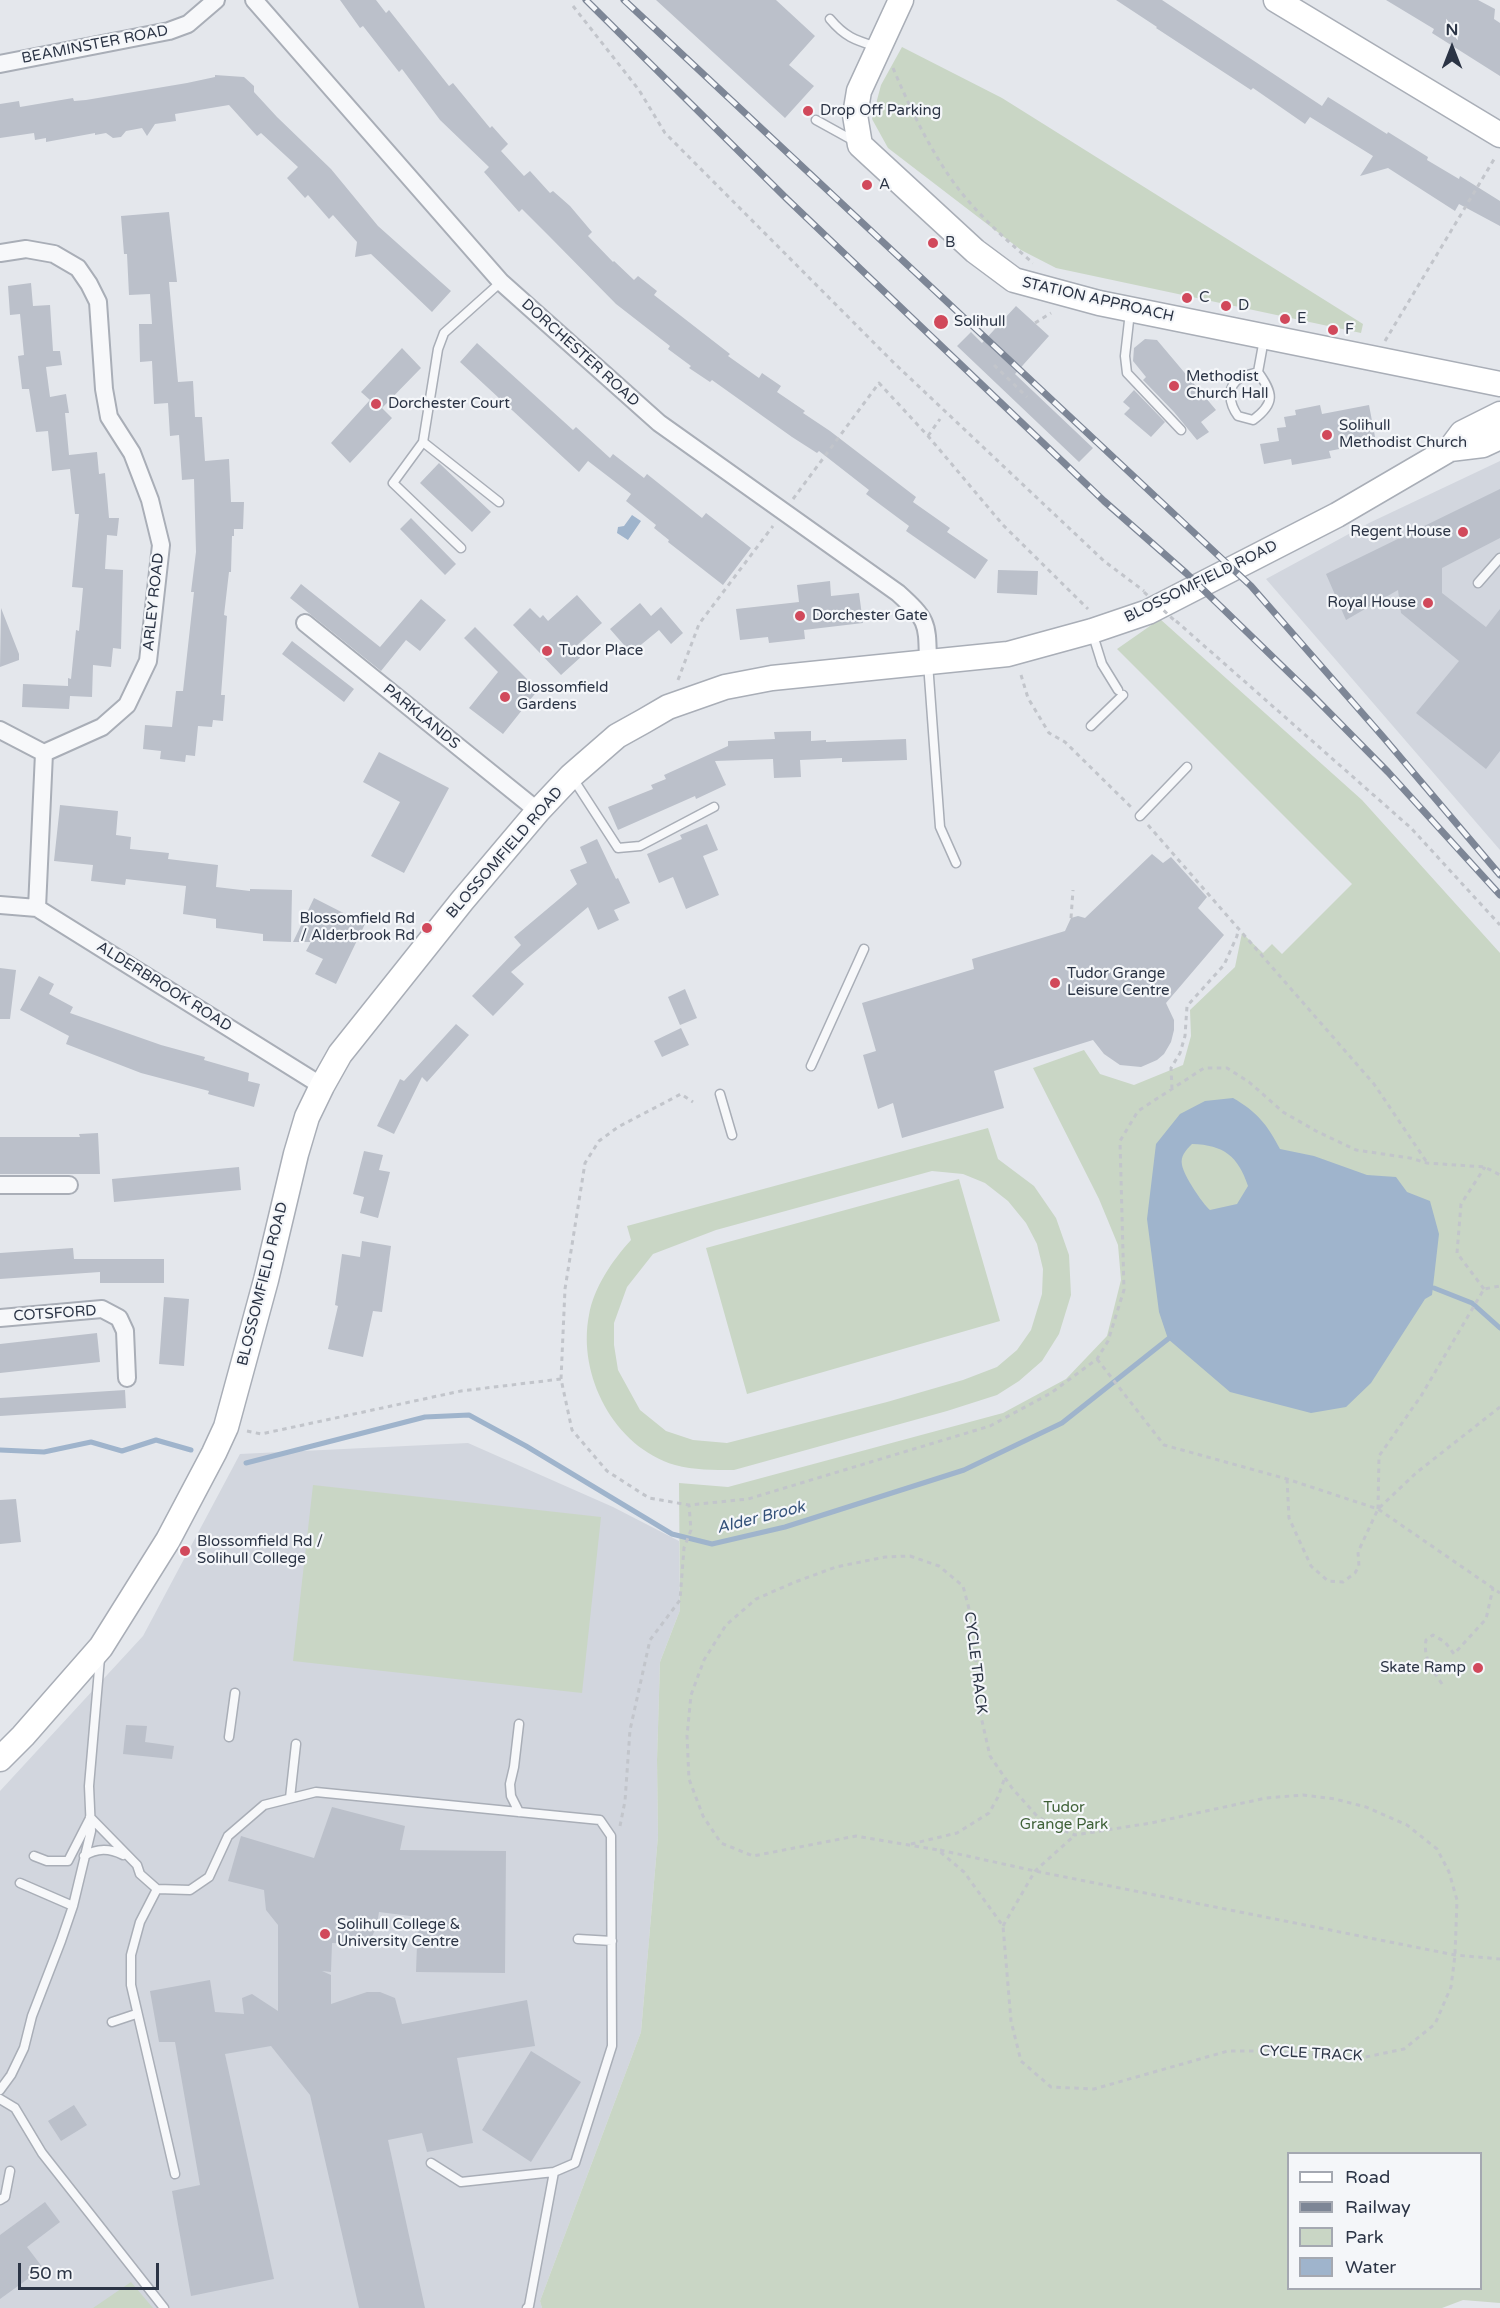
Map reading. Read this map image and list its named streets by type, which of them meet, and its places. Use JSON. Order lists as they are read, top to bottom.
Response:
{
  "streets": {
    "main road": ["STATION APPROACH", "BLOSSOMFIELD ROAD"],
    "street": [
      "BEAMINSTER ROAD",
      "DORCHESTER ROAD",
      "ARLEY ROAD",
      "PARKLANDS",
      "ALDERBROOK ROAD",
      "COTSFORD"
    ],
    "path": ["CYCLE TRACK"]
  },
  "crossings": [
    ["DORCHESTER ROAD", "BLOSSOMFIELD ROAD"],
    ["BLOSSOMFIELD ROAD", "PARKLANDS"],
    ["BLOSSOMFIELD ROAD", "ALDERBROOK ROAD"]
  ],
  "water": ["Alder Brook"],
  "parks": ["Tudor Grange Park"],
  "places": [
    "Drop Off Parking",
    "A",
    "B",
    "C",
    "D",
    "E",
    "Solihull",
    "F",
    "Methodist Church Hall",
    "Dorchester Court",
    "Solihull Methodist Church",
    "Regent House",
    "Royal House",
    "Dorchester Gate",
    "Tudor Place",
    "Blossomfield Gardens",
    "Blossomfield Rd / Alderbrook Rd",
    "Tudor Grange Leisure Centre",
    "Blossomfield Rd / Solihull College",
    "Skate Ramp",
    "Solihull College & University Centre"
  ],
  "legend": [
    "Road",
    "Railway",
    "Park",
    "Water"
  ],
  "scale_bar": "50 m",
  "north": "top"
}
